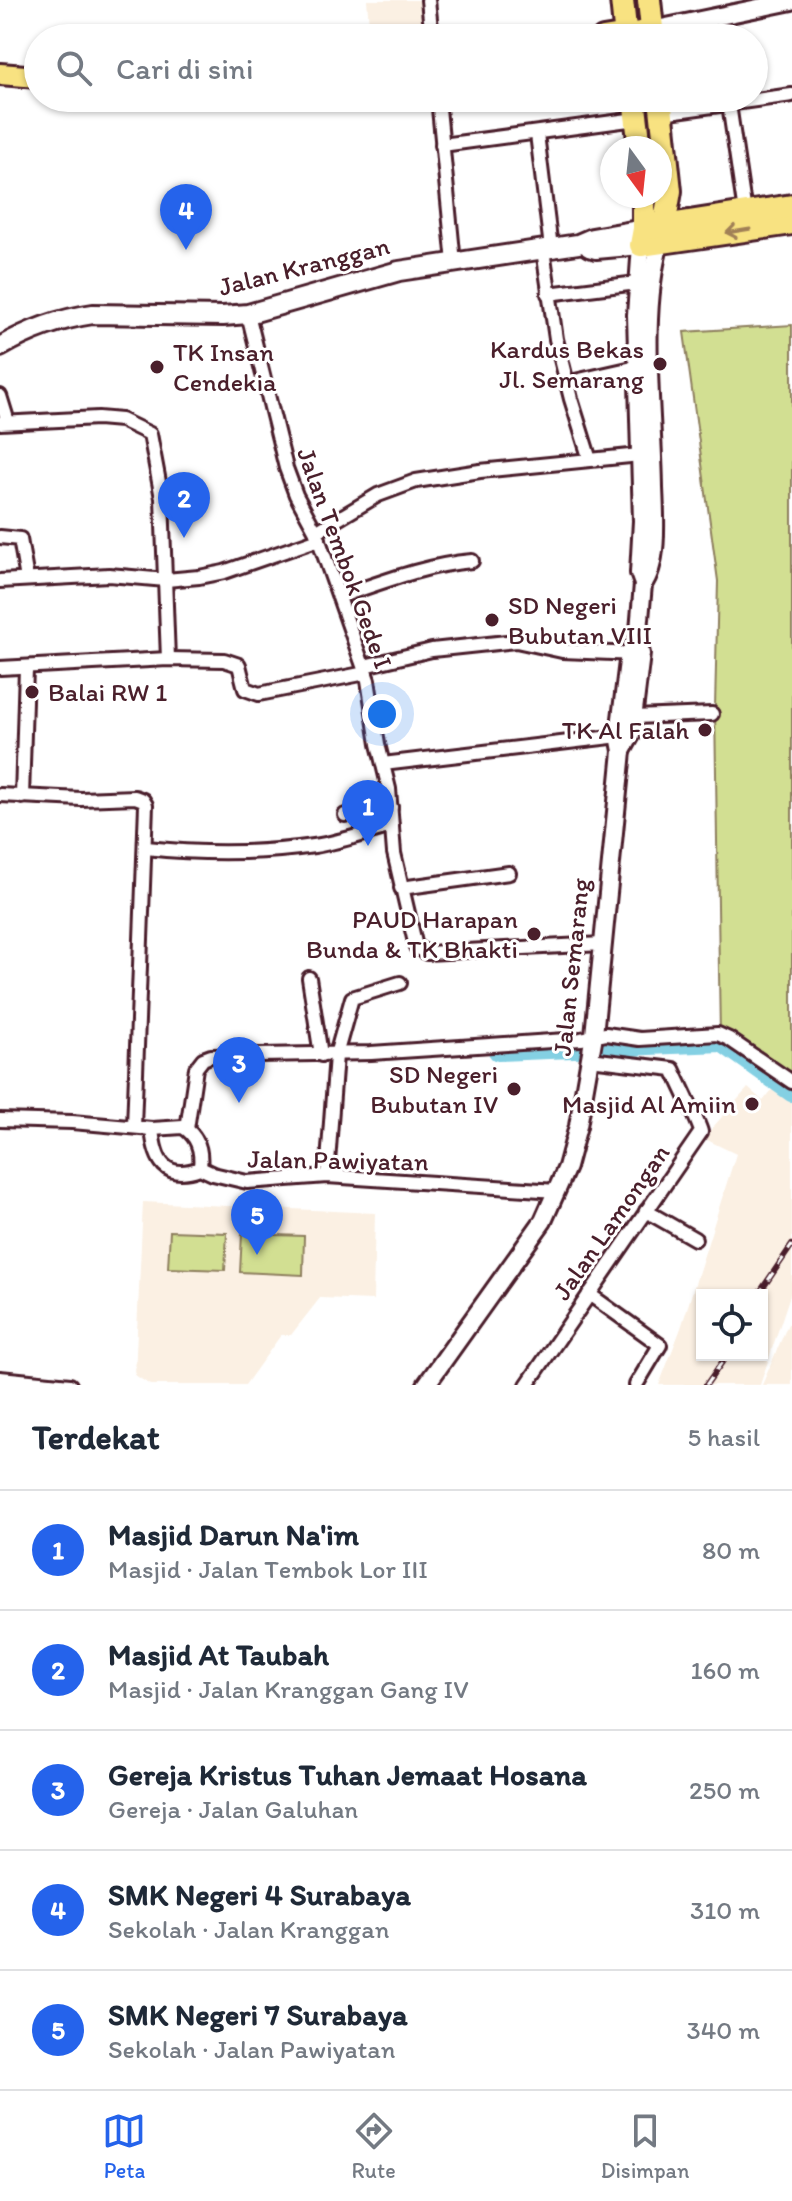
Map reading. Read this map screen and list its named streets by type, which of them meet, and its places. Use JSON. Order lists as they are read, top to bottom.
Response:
{
  "streets": {
    "main road": ["Jalan Kranggan"],
    "street": [
      "Jalan Tembok Gede I",
      "Jalan Semarang",
      "Jalan Pawiyatan",
      "Jalan Lamongan"
    ]
  },
  "crossings": [
    ["Jalan Kranggan", "Jalan Tembok Gede I"],
    ["Jalan Kranggan", "Jalan Semarang"],
    ["Jalan Tembok Gede I", "Jalan Semarang"],
    ["Jalan Semarang", "Jalan Pawiyatan"],
    ["Jalan Semarang", "Jalan Lamongan"]
  ],
  "places": [
    "Kardus Bekas Jl. Semarang",
    "TK Insan Cendekia",
    "SD Negeri Bubutan VIII",
    "Balai RW 1",
    "TK Al Falah",
    "PAUD Harapan Bunda & TK Bhakti",
    "SD Negeri Bubutan IV",
    "Masjid Al Amiin"
  ],
  "north": "bottom",
  "page": {
    "search": "Cari di sini",
    "pins": [
      "4",
      "2",
      "1",
      "3",
      "5"
    ],
    "heading": ["Terdekat", "5 hasil"],
    "list": [
      {
        "mark": "1",
        "name": "Masjid Darun Na'im",
        "note": "Masjid · Jalan Tembok Lor III",
        "value": "80 m"
      },
      {
        "mark": "2",
        "name": "Masjid At Taubah",
        "note": "Masjid · Jalan Kranggan Gang IV",
        "value": "160 m"
      },
      {
        "mark": "3",
        "name": "Gereja Kristus Tuhan Jemaat Hosana",
        "note": "Gereja · Jalan Galuhan",
        "value": "250 m"
      },
      {
        "mark": "4",
        "name": "SMK Negeri 4 Surabaya",
        "note": "Sekolah · Jalan Kranggan",
        "value": "310 m"
      },
      {
        "mark": "5",
        "name": "SMK Negeri 7 Surabaya",
        "note": "Sekolah · Jalan Pawiyatan",
        "value": "340 m"
      }
    ],
    "nav": ["Peta", "Rute", "Disimpan"]
  }
}
